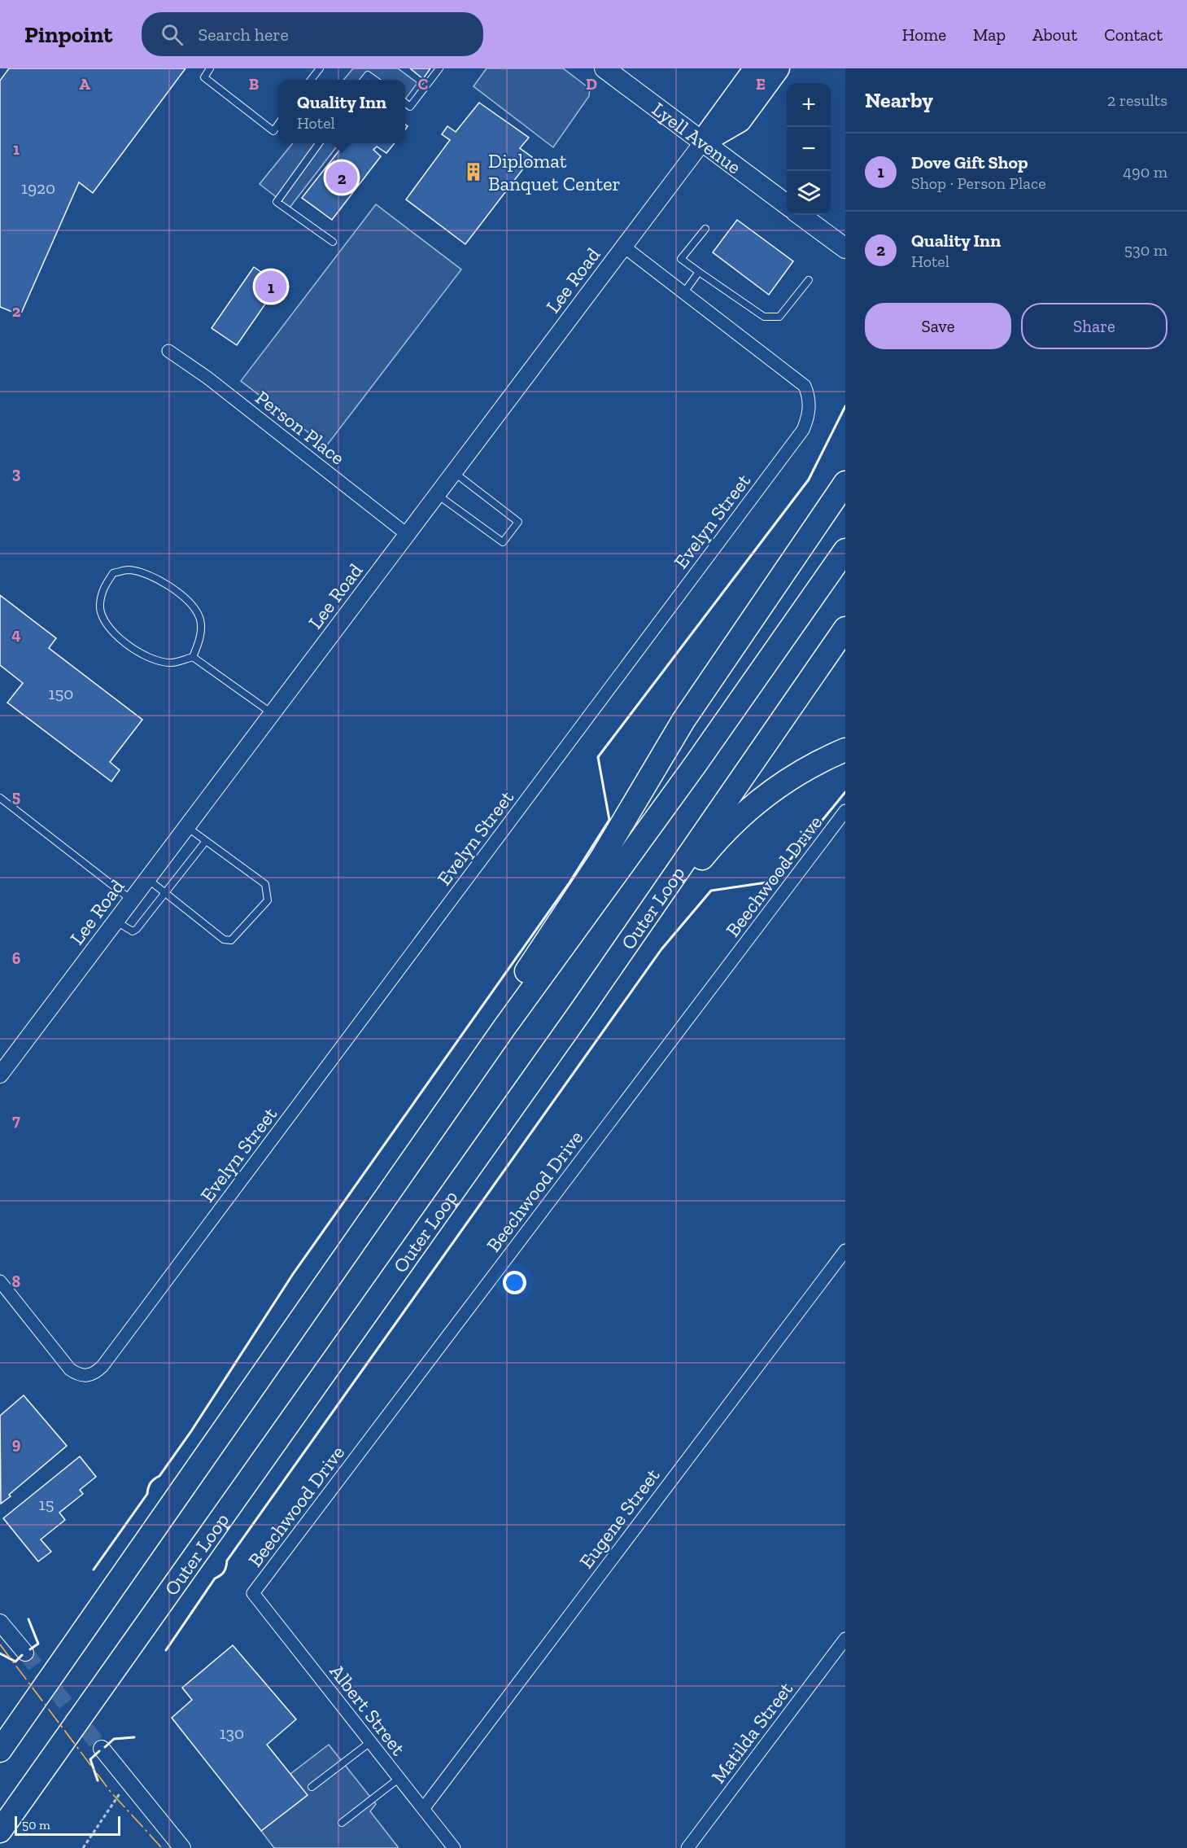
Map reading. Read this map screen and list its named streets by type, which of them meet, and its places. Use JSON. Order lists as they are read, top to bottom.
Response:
{
  "streets": {
    "highway": ["Outer Loop"],
    "main road": ["Lyell Avenue"],
    "street": [
      "Lee Road",
      "Person Place",
      "Evelyn Street",
      "Beechwood Drive",
      "Eugene Street",
      "Albert Street",
      "Matilda Street"
    ]
  },
  "crossings": [
    ["Lyell Avenue", "Lee Road"],
    ["Lee Road", "Person Place"],
    ["Lee Road", "Evelyn Street"],
    ["Beechwood Drive", "Albert Street"],
    ["Eugene Street", "Albert Street"]
  ],
  "places": {
    "building": ["Diplomat Banquet Center"]
  },
  "house_numbers": [
    "1920",
    "150",
    "15",
    "130"
  ],
  "scale_bar": "50 m",
  "page": {
    "header": "Pinpoint",
    "search": "Search here",
    "nav": [
      "Home",
      "Map",
      "About",
      "Contact"
    ],
    "heading": ["Nearby", "2 results"],
    "popup": ["Quality Inn", "Hotel"],
    "map_buttons": ["+", "−"],
    "list": [
      {
        "mark": "1",
        "name": "Dove Gift Shop",
        "note": "Shop · Person Place",
        "value": "490 m"
      },
      {
        "mark": "2",
        "name": "Quality Inn",
        "note": "Hotel",
        "value": "530 m"
      }
    ],
    "pins": ["2", "1"],
    "buttons": ["Save", "Share"],
    "scale": "50 m"
  },
  "grid": {
    "columns": [
      "A",
      "B",
      "C",
      "D",
      "E"
    ],
    "rows": [
      "1",
      "2",
      "3",
      "4",
      "5",
      "6",
      "7",
      "8",
      "9"
    ]
  }
}
